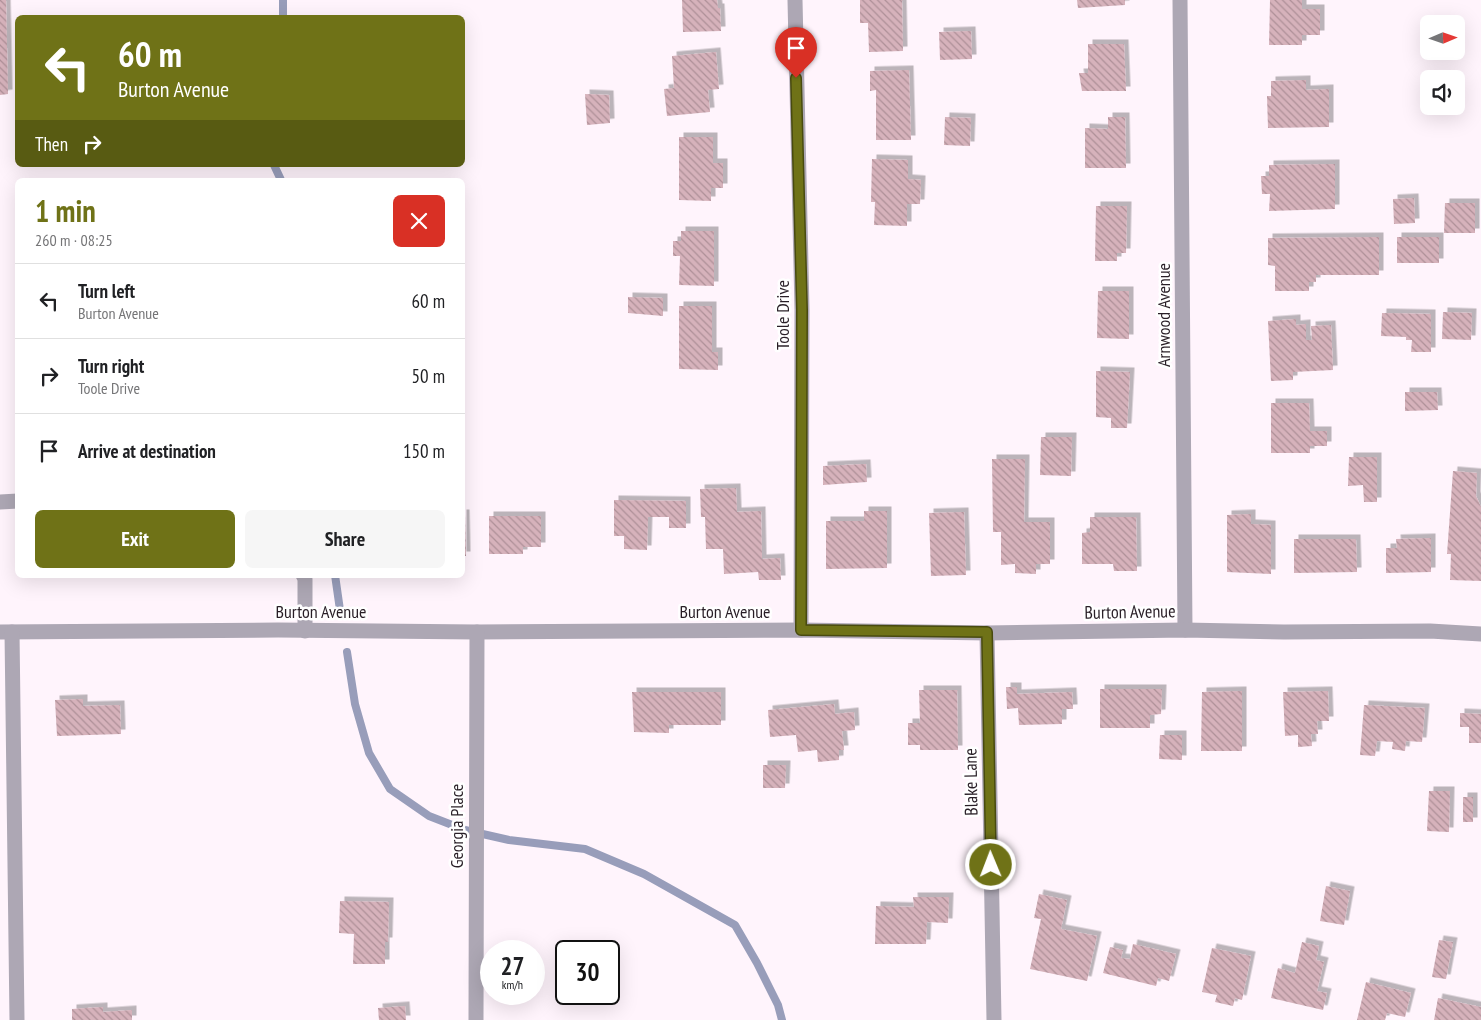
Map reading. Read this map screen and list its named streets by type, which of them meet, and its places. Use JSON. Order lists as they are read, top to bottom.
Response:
{
  "streets": {
    "street": [
      "Toole Drive",
      "Arnwood Avenue",
      "Burton Avenue",
      "Blake Lane",
      "Georgia Place"
    ]
  },
  "crossings": [
    ["Toole Drive", "Burton Avenue"],
    ["Arnwood Avenue", "Burton Avenue"],
    ["Burton Avenue", "Blake Lane"],
    ["Burton Avenue", "Georgia Place"]
  ],
  "north": "right",
  "page": {
    "turn": ["60 m", "Burton Avenue"],
    "then": "Then",
    "heading": ["1 min", "260 m · 08:25"],
    "list": [
      {
        "name": "Turn left",
        "note": "Burton Avenue",
        "value": "60 m"
      },
      {
        "name": "Turn right",
        "note": "Toole Drive",
        "value": "50 m"
      },
      {
        "name": "Arrive at destination",
        "value": "150 m"
      }
    ],
    "buttons": ["Exit", "Share"],
    "speed": "27 km/h",
    "limit": "30"
  }
}
